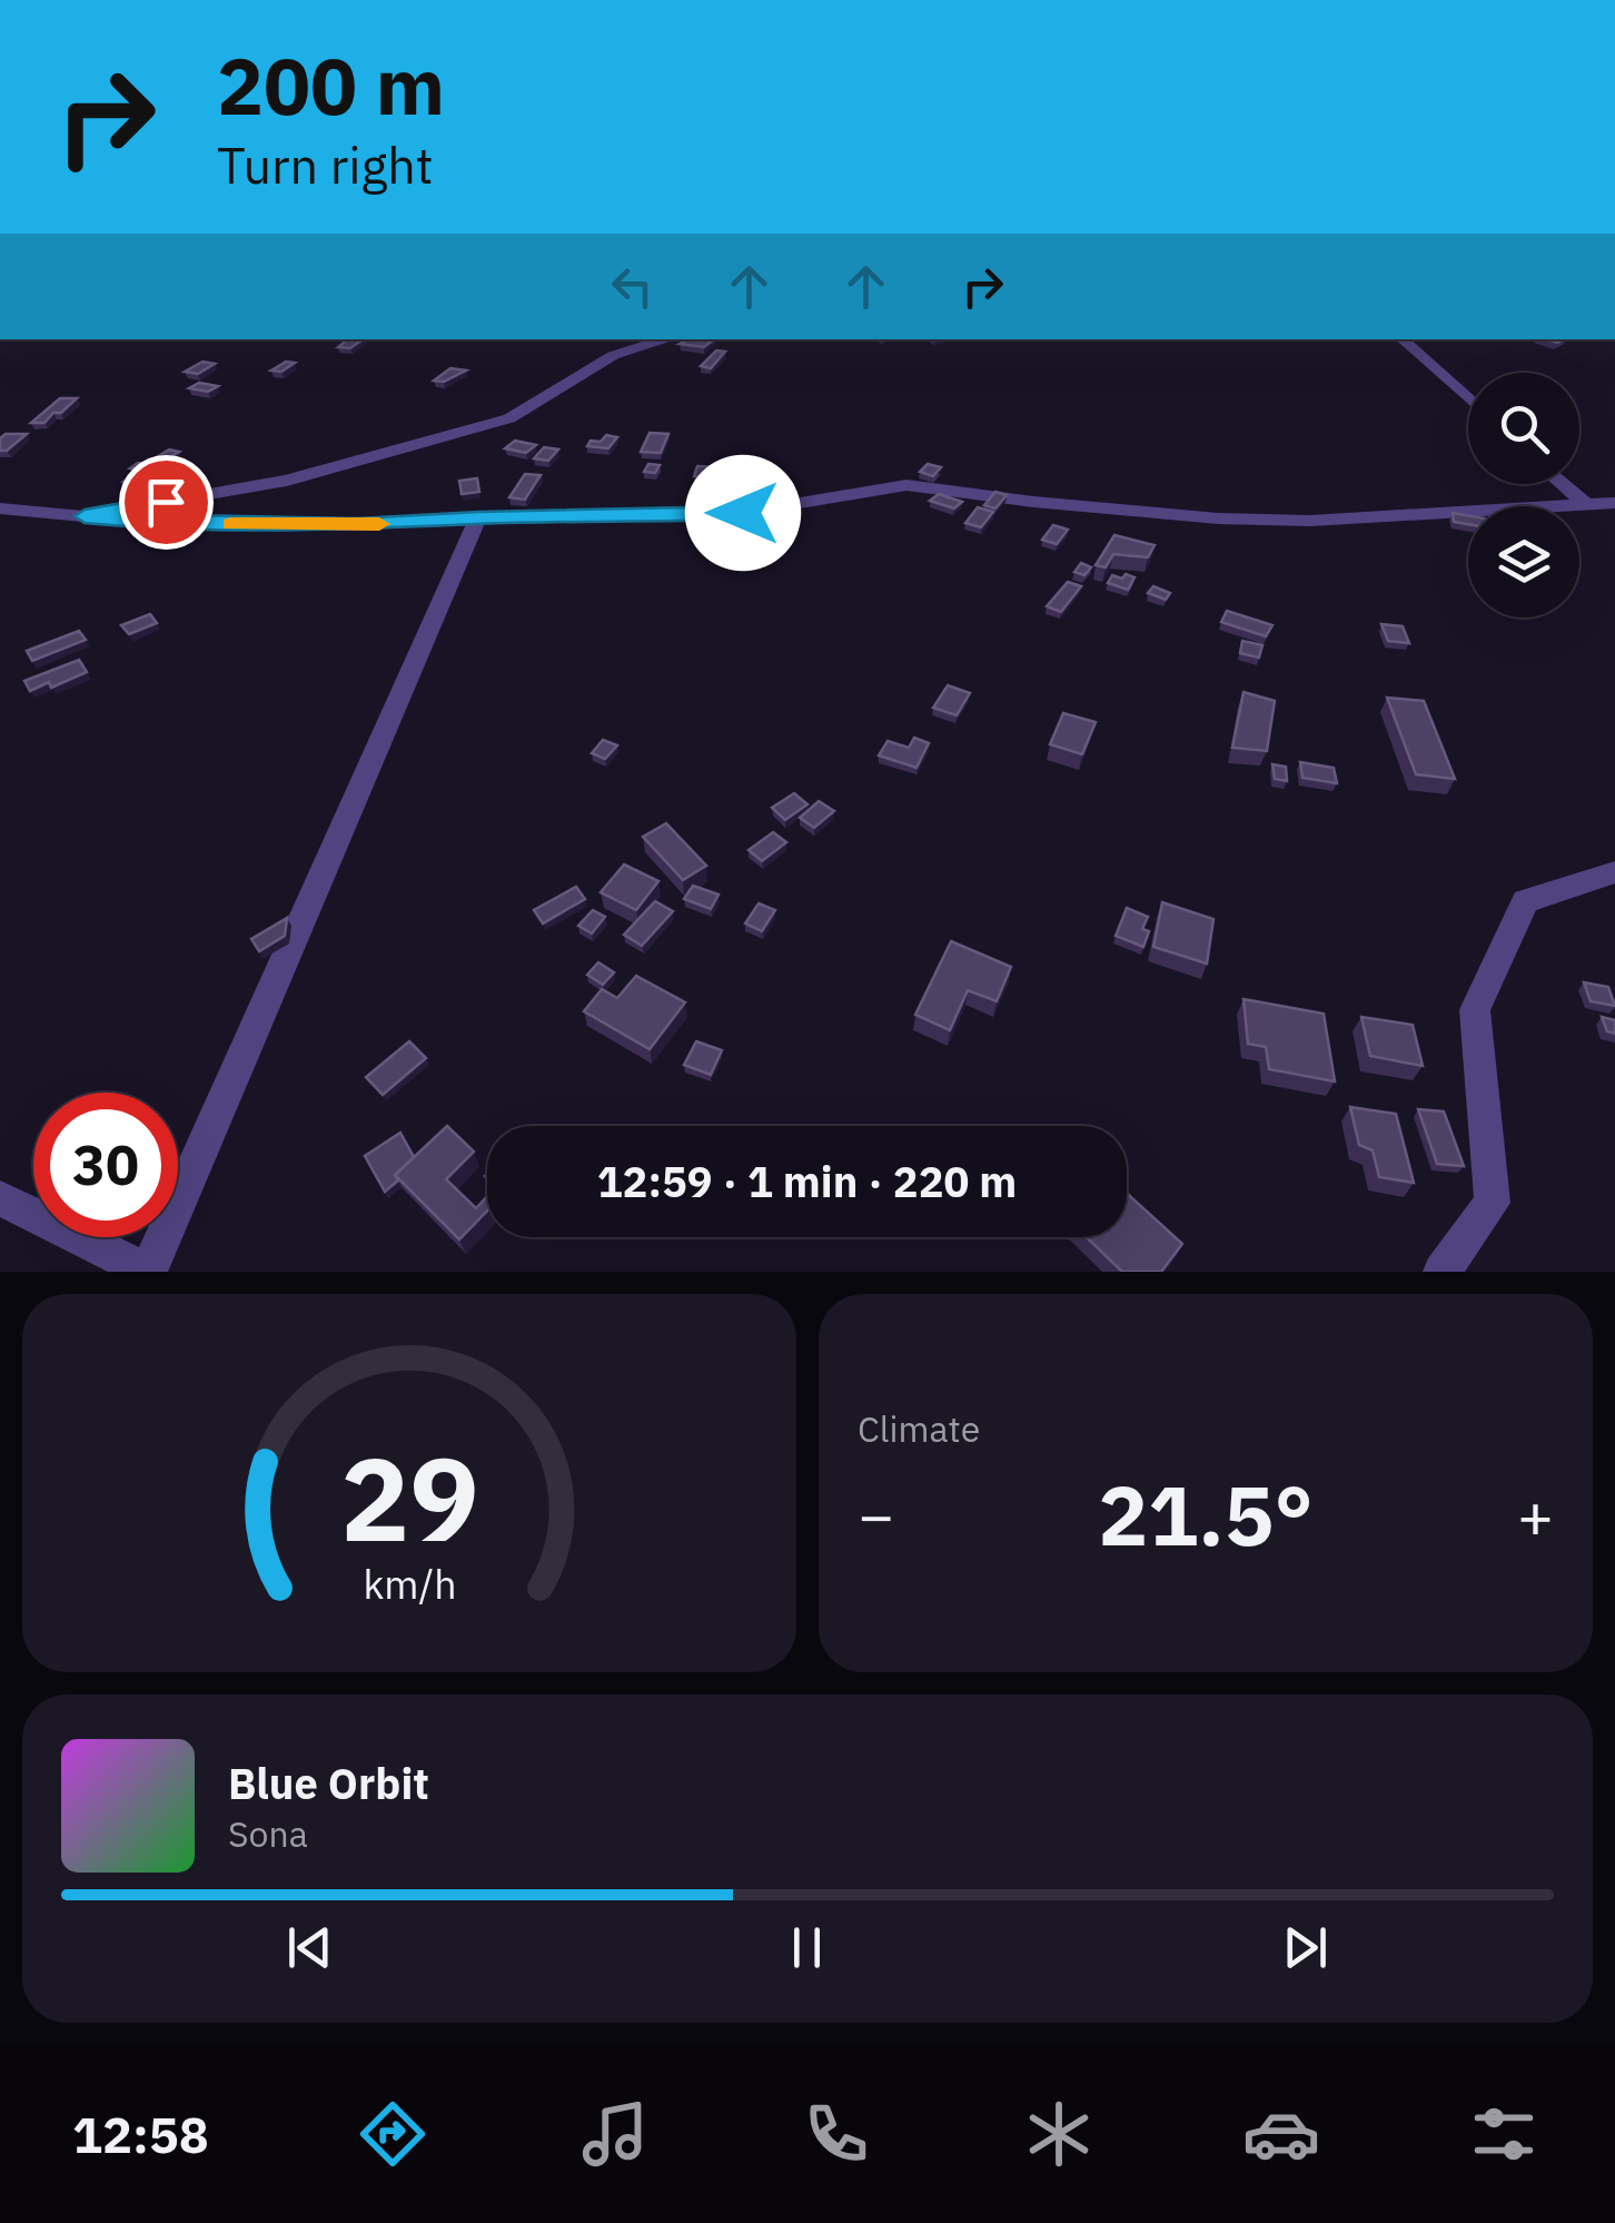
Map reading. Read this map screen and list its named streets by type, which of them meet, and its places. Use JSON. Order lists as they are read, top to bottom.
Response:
{
  "page": {
    "turn": ["200 m", "Turn right"],
    "limit": "30",
    "trip": "12:59 · 1 min · 220 m",
    "tile": "Climate",
    "heat": ["−", "21.5°", "+"],
    "song": ["Blue Orbit", "Sona"],
    "tabs": "12:58",
    "gauge": ["29", "km/h"]
  }
}
